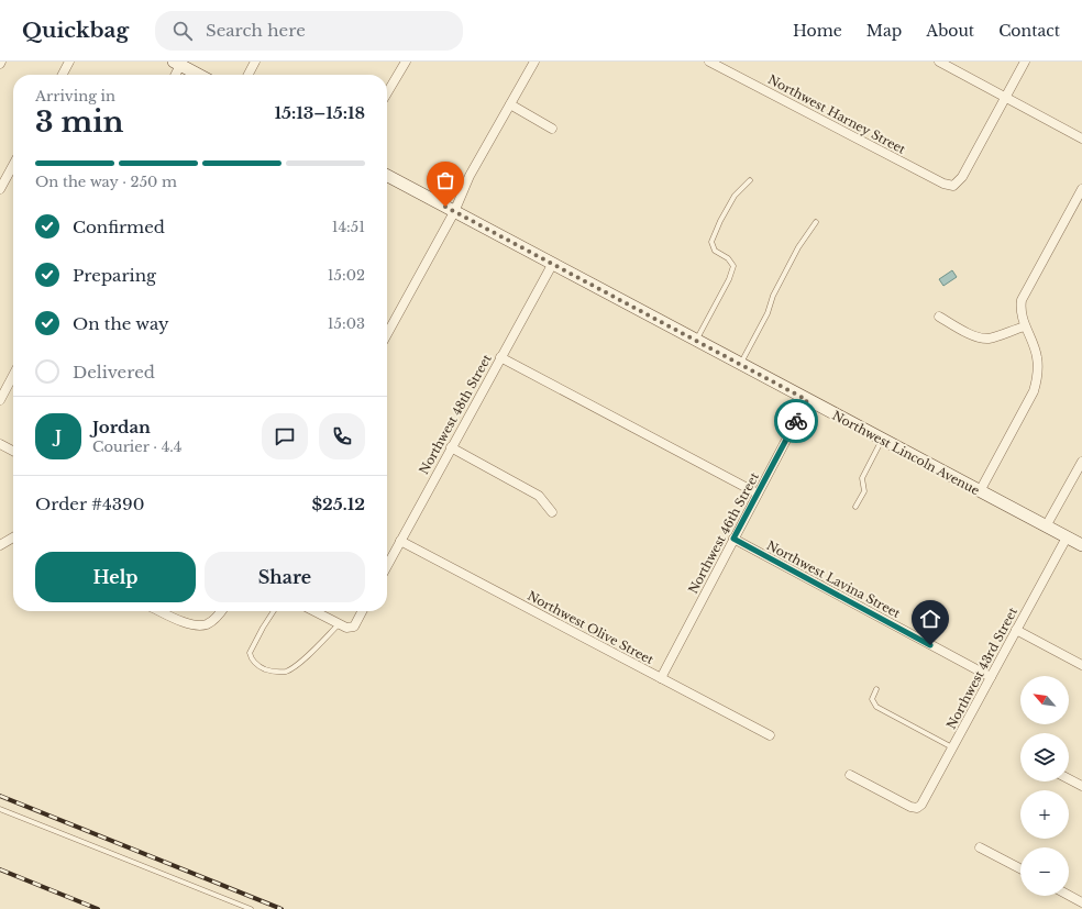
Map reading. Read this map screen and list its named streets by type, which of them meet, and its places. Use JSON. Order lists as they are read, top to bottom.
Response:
{
  "streets": {
    "street": [
      "Northwest Harney Street",
      "Northwest 48th Street",
      "Northwest Lincoln Avenue",
      "Northwest 46th Street",
      "Northwest Lavina Street",
      "Northwest Olive Street",
      "Northwest 43rd Street"
    ]
  },
  "crossings": [
    ["Northwest 48th Street", "Northwest Lincoln Avenue"],
    ["Northwest 48th Street", "Northwest Olive Street"],
    ["Northwest Lincoln Avenue", "Northwest 46th Street"],
    ["Northwest Lincoln Avenue", "Northwest 43rd Street"],
    ["Northwest 46th Street", "Northwest Lavina Street"],
    ["Northwest 46th Street", "Northwest Olive Street"],
    ["Northwest Lavina Street", "Northwest 43rd Street"]
  ],
  "north": "top left",
  "page": {
    "header": "Quickbag",
    "search": "Search here",
    "nav": [
      "Home",
      "Map",
      "About",
      "Contact"
    ],
    "heading": ["3 min", "Arriving in", "15:13–15:18"],
    "panel": [
      "Jordan",
      "Courier · 4.4",
      "Order #4390",
      "$25.12"
    ],
    "bar": "On the way · 250 m",
    "list": [
      ["Confirmed", "14:51"],
      ["Preparing", "15:02"],
      ["On the way", "15:03"],
      "Delivered"
    ],
    "round": "J",
    "buttons": ["Help", "Share"],
    "map_buttons": ["+", "−"]
  }
}
